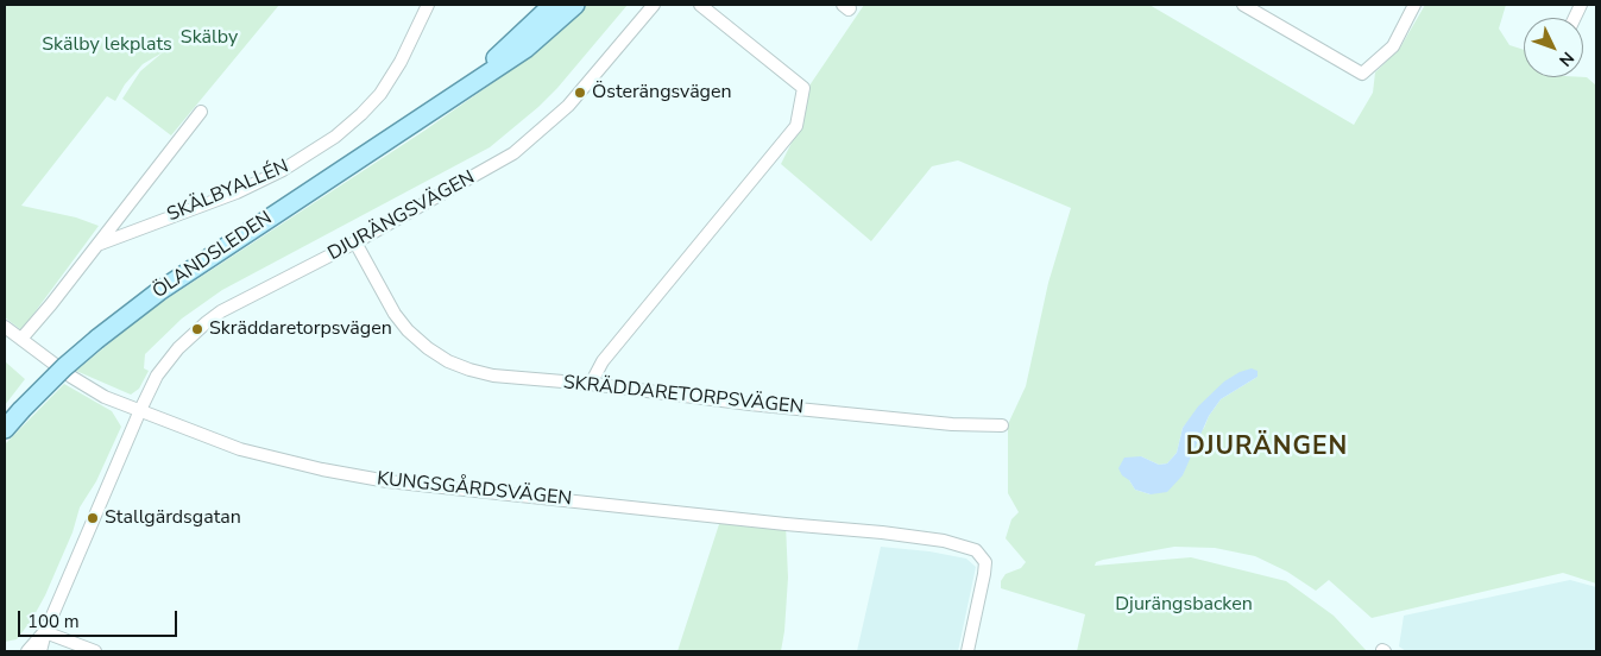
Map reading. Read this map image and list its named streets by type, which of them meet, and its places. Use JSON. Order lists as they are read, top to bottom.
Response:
{
  "streets": {
    "main road": ["ÖLANDSLEDEN"],
    "street": [
      "SKÄLBYALLÉN",
      "DJURÄNGSVÄGEN",
      "SKRÄDDARETORPSVÄGEN",
      "KUNGSGÅRDSVÄGEN"
    ]
  },
  "crossings": [
    ["DJURÄNGSVÄGEN", "SKRÄDDARETORPSVÄGEN"],
    ["DJURÄNGSVÄGEN", "KUNGSGÅRDSVÄGEN"]
  ],
  "districts": ["DJURÄNGEN"],
  "parks": ["Skälby", "Skälby lekplats", "Djurängsbacken"],
  "places": ["Österängsvägen", "Skräddaretorpsvägen", "Stallgärdsgatan"],
  "scale_bar": "100 m",
  "north": "bottom right"
}
